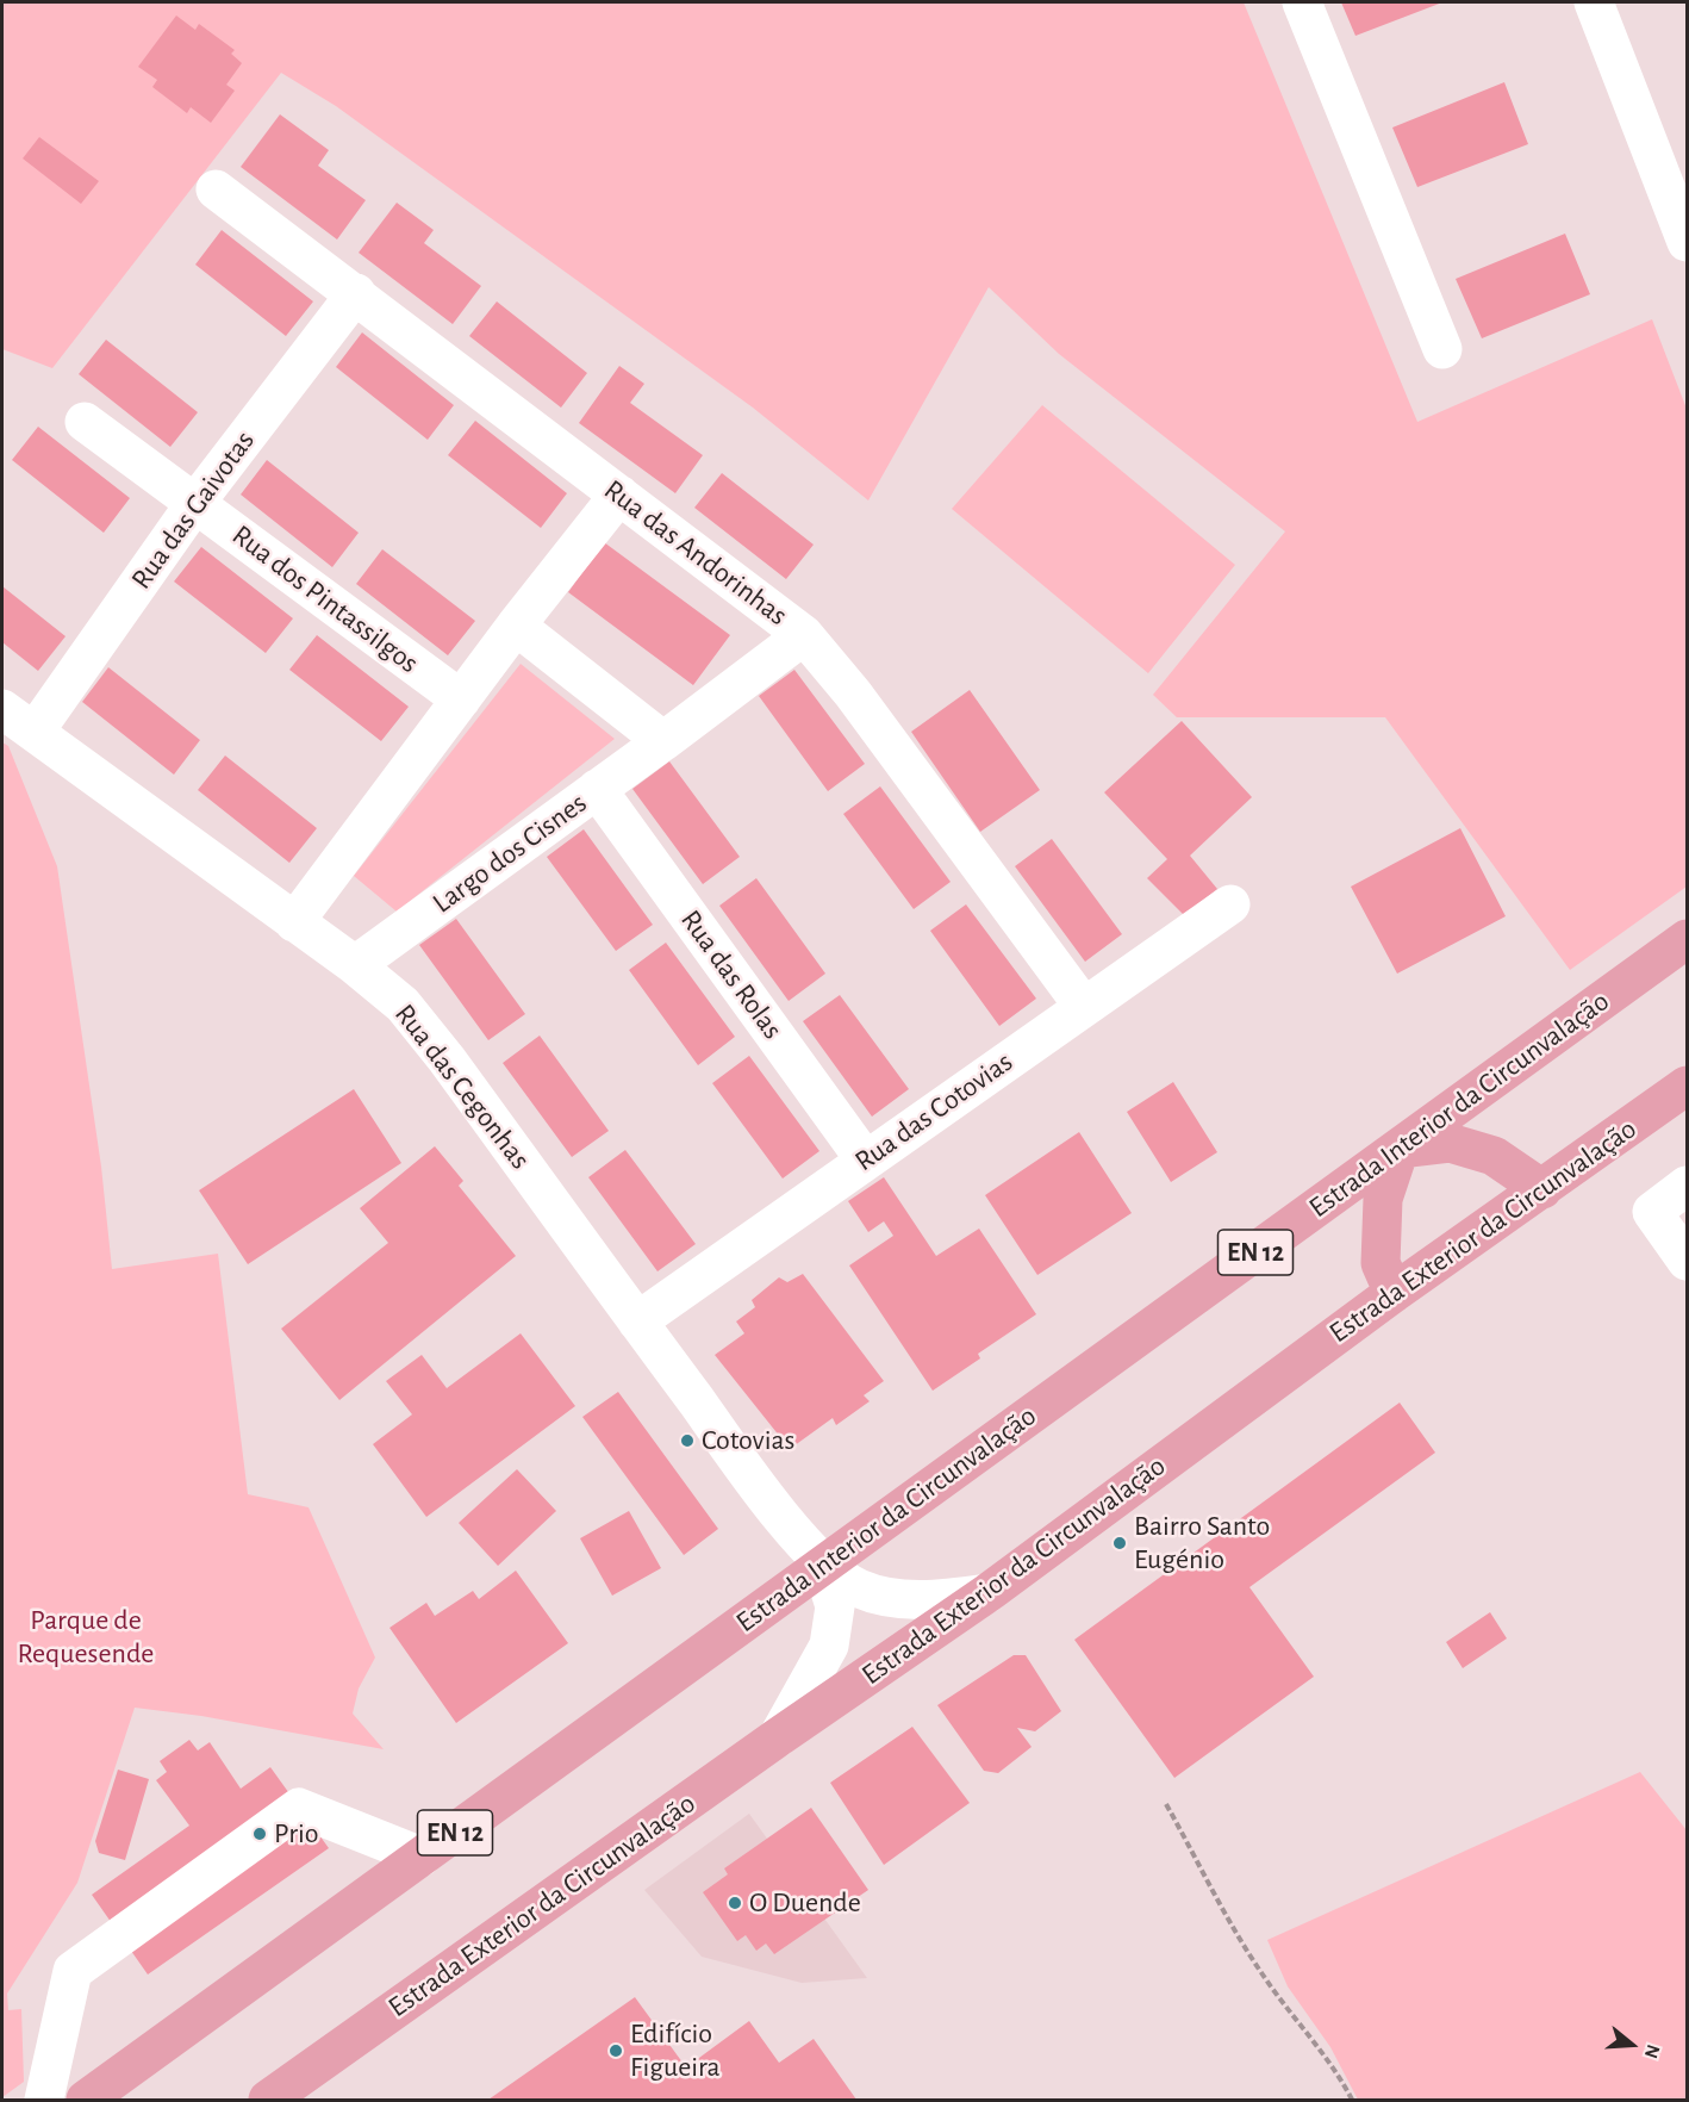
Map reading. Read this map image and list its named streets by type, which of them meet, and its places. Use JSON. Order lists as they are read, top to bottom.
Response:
{
  "streets": {
    "main road": ["Estrada Interior da Circunvalação", "Estrada Exterior da Circunvalação", "EN 12"],
    "street": [
      "Rua das Gaivotas",
      "Rua das Andorinhas",
      "Rua dos Pintassilgos",
      "Largo dos Cisnes",
      "Rua das Rolas",
      "Rua das Cegonhas",
      "Rua das Cotovias"
    ]
  },
  "crossings": [
    ["Rua das Gaivotas", "Rua das Andorinhas"],
    ["Rua das Gaivotas", "Rua dos Pintassilgos"],
    ["Rua das Gaivotas", "Rua das Cegonhas"],
    ["Rua das Andorinhas", "Largo dos Cisnes"],
    ["Rua das Andorinhas", "Rua das Cotovias"],
    ["Largo dos Cisnes", "Rua das Rolas"],
    ["Largo dos Cisnes", "Rua das Cegonhas"],
    ["Rua das Rolas", "Rua das Cotovias"],
    ["Rua das Cegonhas", "Estrada Interior da Circunvalação"],
    ["Rua das Cegonhas", "Rua das Cotovias"]
  ],
  "parks": ["Parque de Requesende"],
  "places": [
    "Cotovias",
    "Bairro Santo Eugénio",
    "Prio",
    "O Duende",
    "Edifício Figueira"
  ],
  "north": "right"
}
